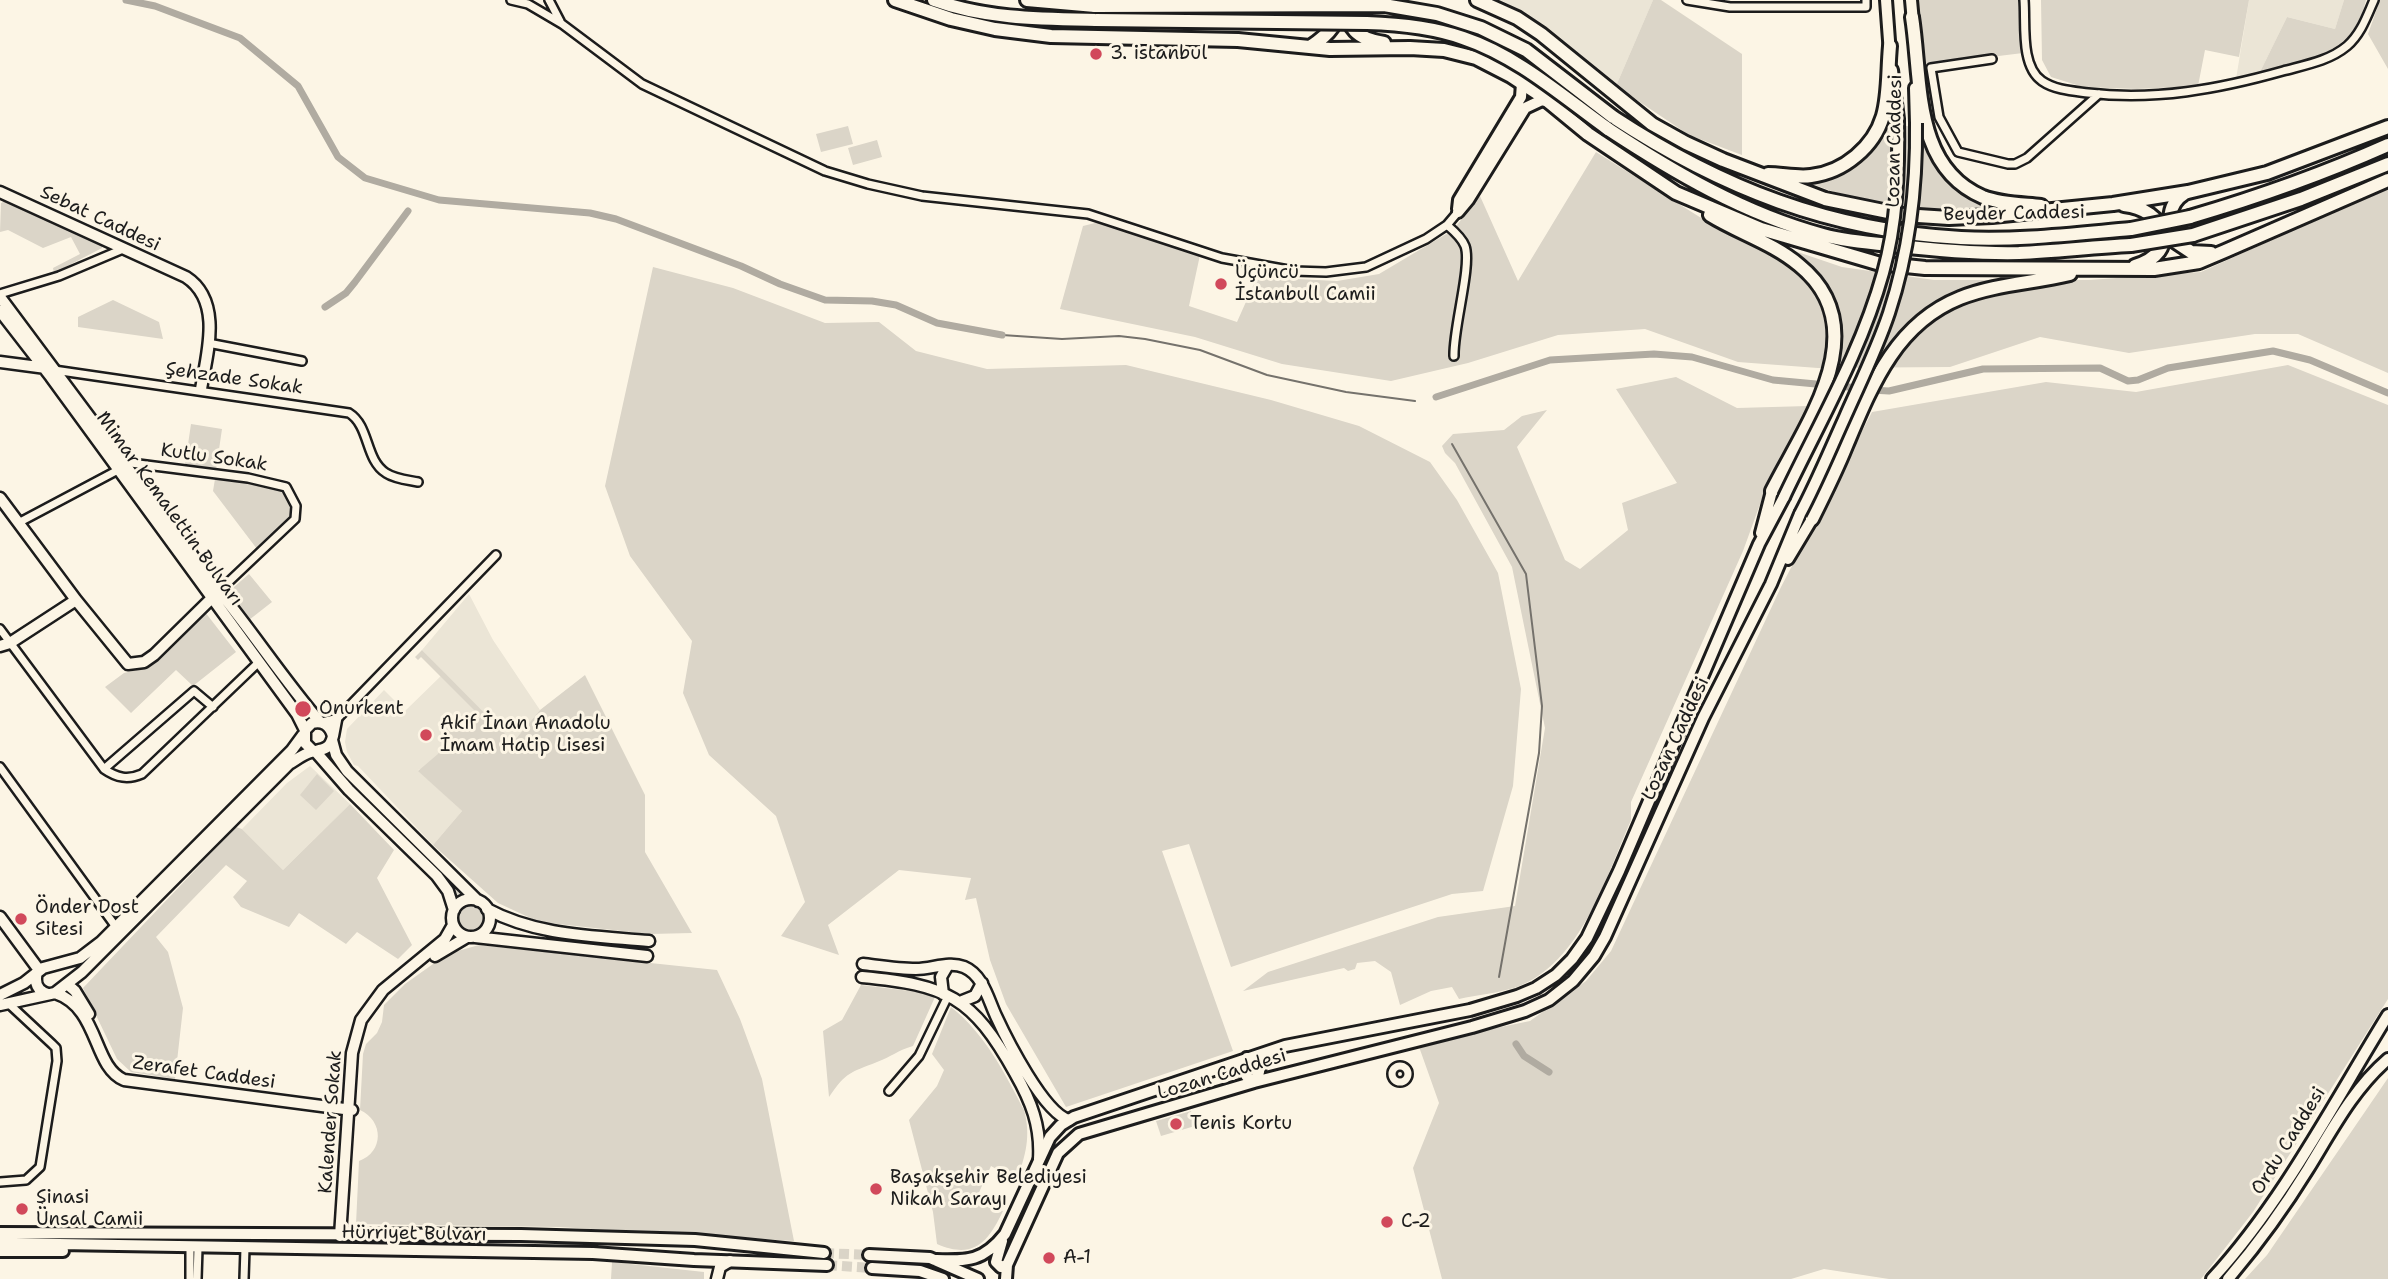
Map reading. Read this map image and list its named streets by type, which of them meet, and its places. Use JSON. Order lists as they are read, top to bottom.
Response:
{
  "streets": {
    "highway": ["Beyder Caddesi"],
    "main road": ["Lozan Caddesi", "Ordu Caddesi", "Hürriyet Bulvarı"],
    "street": [
      "Sebat Caddesi",
      "Şehzade Sokak",
      "Kutlu Sokak",
      "Mimar Kemalettin Bulvarı",
      "Zerafet Caddesi",
      "Kalender Sokak"
    ]
  },
  "crossings": [
    ["Kutlu Sokak", "Mimar Kemalettin Bulvarı"],
    ["Zerafet Caddesi", "Kalender Sokak"],
    ["Kalender Sokak", "Hürriyet Bulvarı"]
  ],
  "places": [
    "3. istanbul",
    "Üçüncü İstanbull Camii",
    "Onurkent",
    "Akif İnan Anadolu İmam Hatip Lisesi",
    "Önder Dost Sitesi",
    "Tenis Kortu",
    "Başakşehir Belediyesi Nikah Sarayı",
    "Şinasi Ünsal Camii",
    "C-2",
    "A-1"
  ]
}
